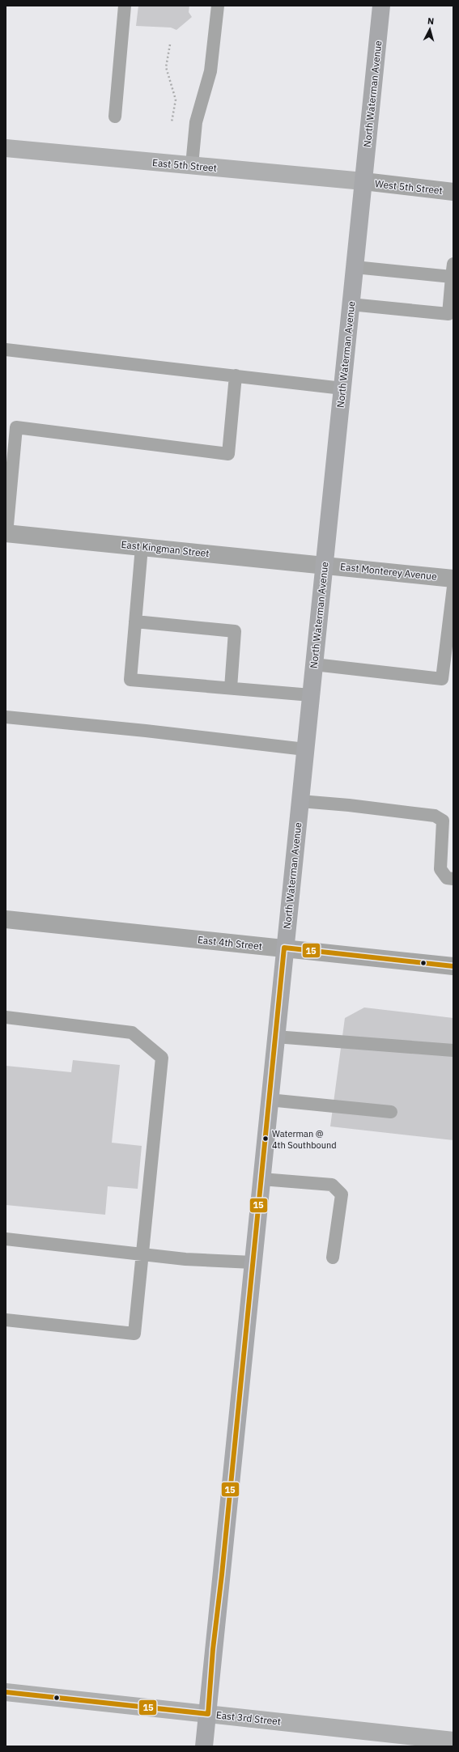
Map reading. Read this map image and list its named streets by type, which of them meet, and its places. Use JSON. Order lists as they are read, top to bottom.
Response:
{
  "streets": {
    "main road": ["North Waterman Avenue", "East 5th Street", "East 3rd Street"],
    "street": [
      "West 5th Street",
      "East Kingman Street",
      "East Monterey Avenue",
      "East 4th Street"
    ]
  },
  "crossings": [
    ["North Waterman Avenue", "East 5th Street"],
    ["North Waterman Avenue", "West 5th Street"],
    ["North Waterman Avenue", "East Kingman Street"],
    ["North Waterman Avenue", "East Monterey Avenue"],
    ["North Waterman Avenue", "East 4th Street"],
    ["North Waterman Avenue", "East 3rd Street"],
    ["East 5th Street", "West 5th Street"],
    ["East Kingman Street", "East Monterey Avenue"]
  ],
  "places": ["Waterman @ 4th Southbound"],
  "lines": ["transit line 15"],
  "north": "top"
}
